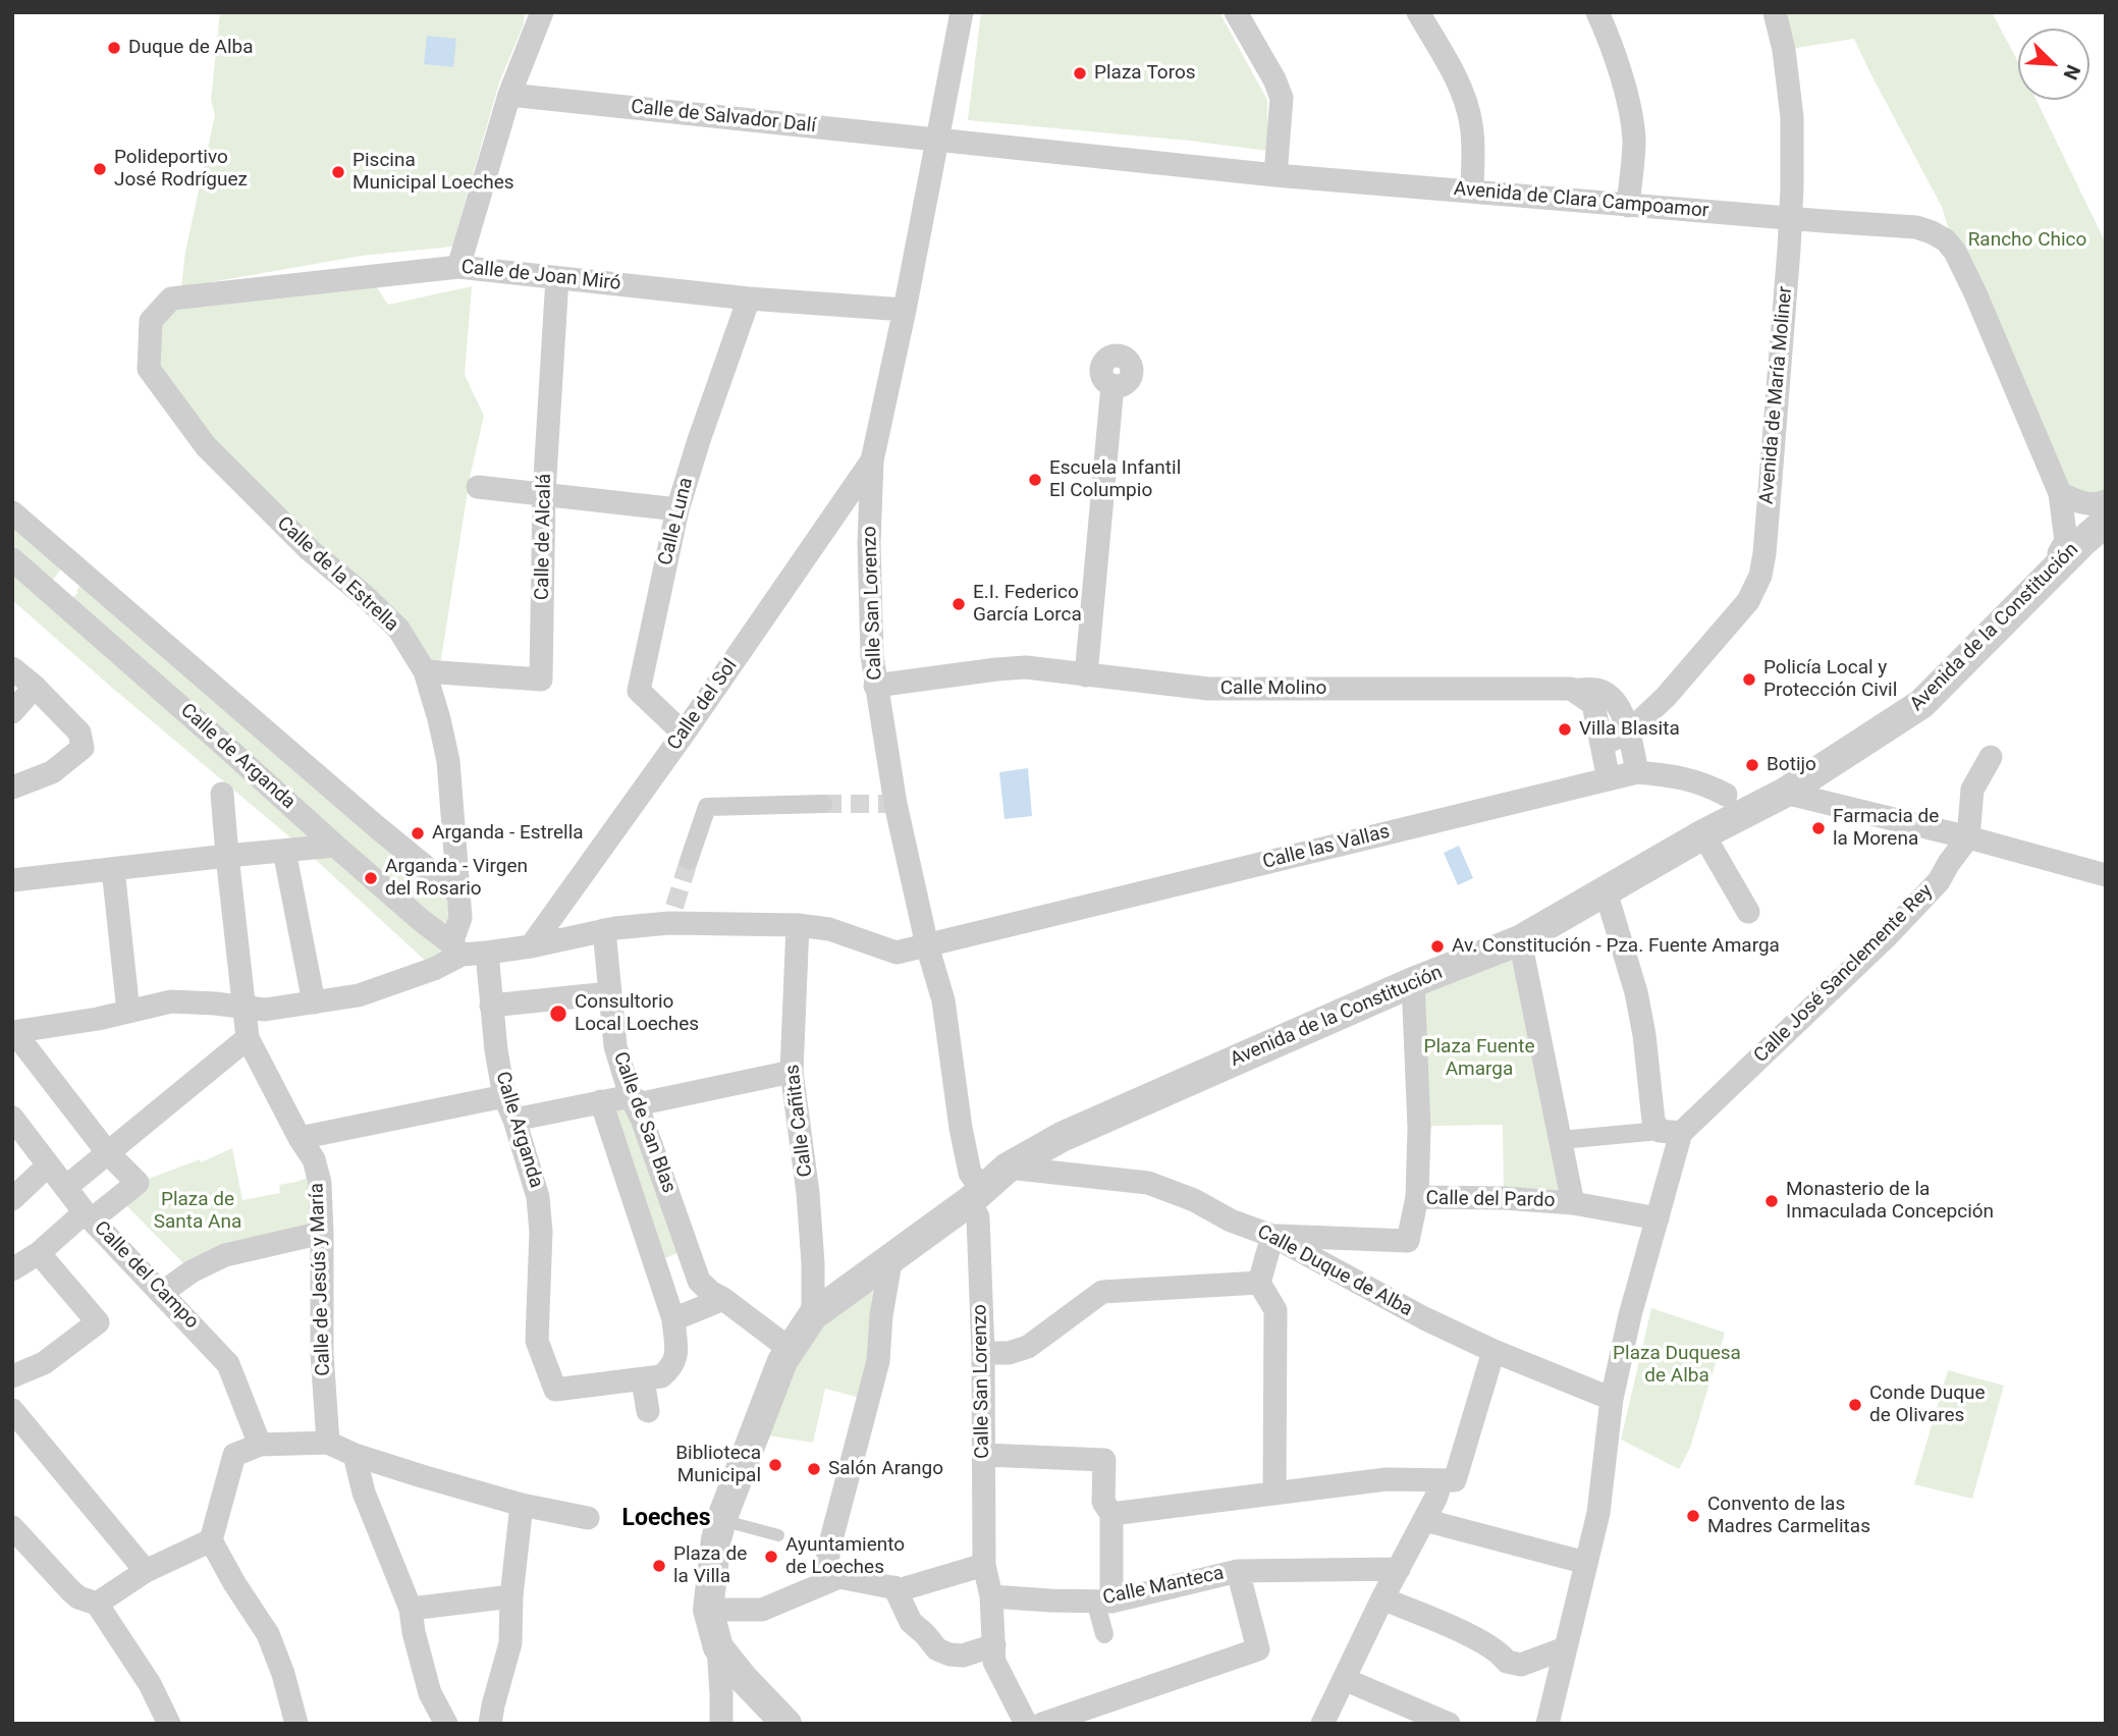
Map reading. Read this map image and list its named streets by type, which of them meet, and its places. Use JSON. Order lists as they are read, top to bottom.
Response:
{
  "streets": {
    "street": [
      "Calle de Salvador Dalí",
      "Avenida de Clara Campoamor",
      "Calle de Joan Miró",
      "Avenida de María Moliner",
      "Calle Luna",
      "Calle de Alcalá",
      "Calle de la Estrella",
      "Calle San Lorenzo",
      "Avenida de la Constitución",
      "Calle Molino",
      "Calle del Sol",
      "Calle de Arganda",
      "Calle las Vallas",
      "Calle José Sanclemente Rey",
      "Calle Cañitas",
      "Calle de San Blas",
      "Calle Arganda",
      "Calle del Pardo",
      "Calle Duque de Alba",
      "Calle del Campo",
      "Calle de Jesús y María",
      "Calle Manteca"
    ]
  },
  "crossings": [
    ["Calle de Salvador Dalí", "Avenida de Clara Campoamor"],
    ["Calle de Salvador Dalí", "Calle San Lorenzo"],
    ["Avenida de Clara Campoamor", "Avenida de María Moliner"],
    ["Avenida de Clara Campoamor", "Calle San Lorenzo"],
    ["Calle de Joan Miró", "Calle Luna"],
    ["Calle de Joan Miró", "Calle de Alcalá"],
    ["Calle de Joan Miró", "Calle de la Estrella"],
    ["Calle de Joan Miró", "Calle San Lorenzo"],
    ["Avenida de María Moliner", "Calle Molino"],
    ["Calle Luna", "Calle del Sol"],
    ["Calle de Alcalá", "Calle de la Estrella"],
    ["Calle de la Estrella", "Calle de Arganda"],
    ["Calle de la Estrella", "Calle las Vallas"],
    ["Calle San Lorenzo", "Avenida de la Constitución"],
    ["Calle San Lorenzo", "Calle Molino"],
    ["Calle San Lorenzo", "Calle del Sol"],
    ["Calle San Lorenzo", "Calle las Vallas"],
    ["Avenida de la Constitución", "Calle las Vallas"],
    ["Avenida de la Constitución", "Calle Cañitas"],
    ["Avenida de la Constitución", "Calle de San Blas"],
    ["Avenida de la Constitución", "Calle Duque de Alba"],
    ["Calle Molino", "Calle las Vallas"],
    ["Calle del Sol", "Calle las Vallas"],
    ["Calle de Arganda", "Calle las Vallas"],
    ["Calle las Vallas", "Calle Cañitas"],
    ["Calle las Vallas", "Calle de San Blas"],
    ["Calle las Vallas", "Calle Arganda"],
    ["Calle de San Blas", "Calle Arganda"],
    ["Calle del Pardo", "Calle Duque de Alba"]
  ],
  "districts": ["Loeches"],
  "parks": [
    "Rancho Chico",
    "Plaza Fuente Amarga",
    "Plaza de Santa Ana",
    "Plaza Duquesa de Alba"
  ],
  "places": [
    "Duque de Alba",
    "Plaza Toros",
    "Polideportivo José Rodríguez",
    "Piscina Municipal Loeches",
    "Escuela Infantil El Columpio",
    "E.I. Federico García Lorca",
    "Policía Local y Protección Civil",
    "Villa Blasita",
    "Botijo",
    "Farmacia de la Morena",
    "Arganda - Estrella",
    "Arganda - Virgen del Rosario",
    "Av. Constitución - Pza. Fuente Amarga",
    "Consultorio Local Loeches",
    "Monasterio de la Inmaculada Concepción",
    "Conde Duque de Olivares",
    "Biblioteca Municipal",
    "Salón Arango",
    "Convento de las Madres Carmelitas",
    "Ayuntamiento de Loeches",
    "Plaza de la Villa"
  ],
  "north": "bottom right"
}
